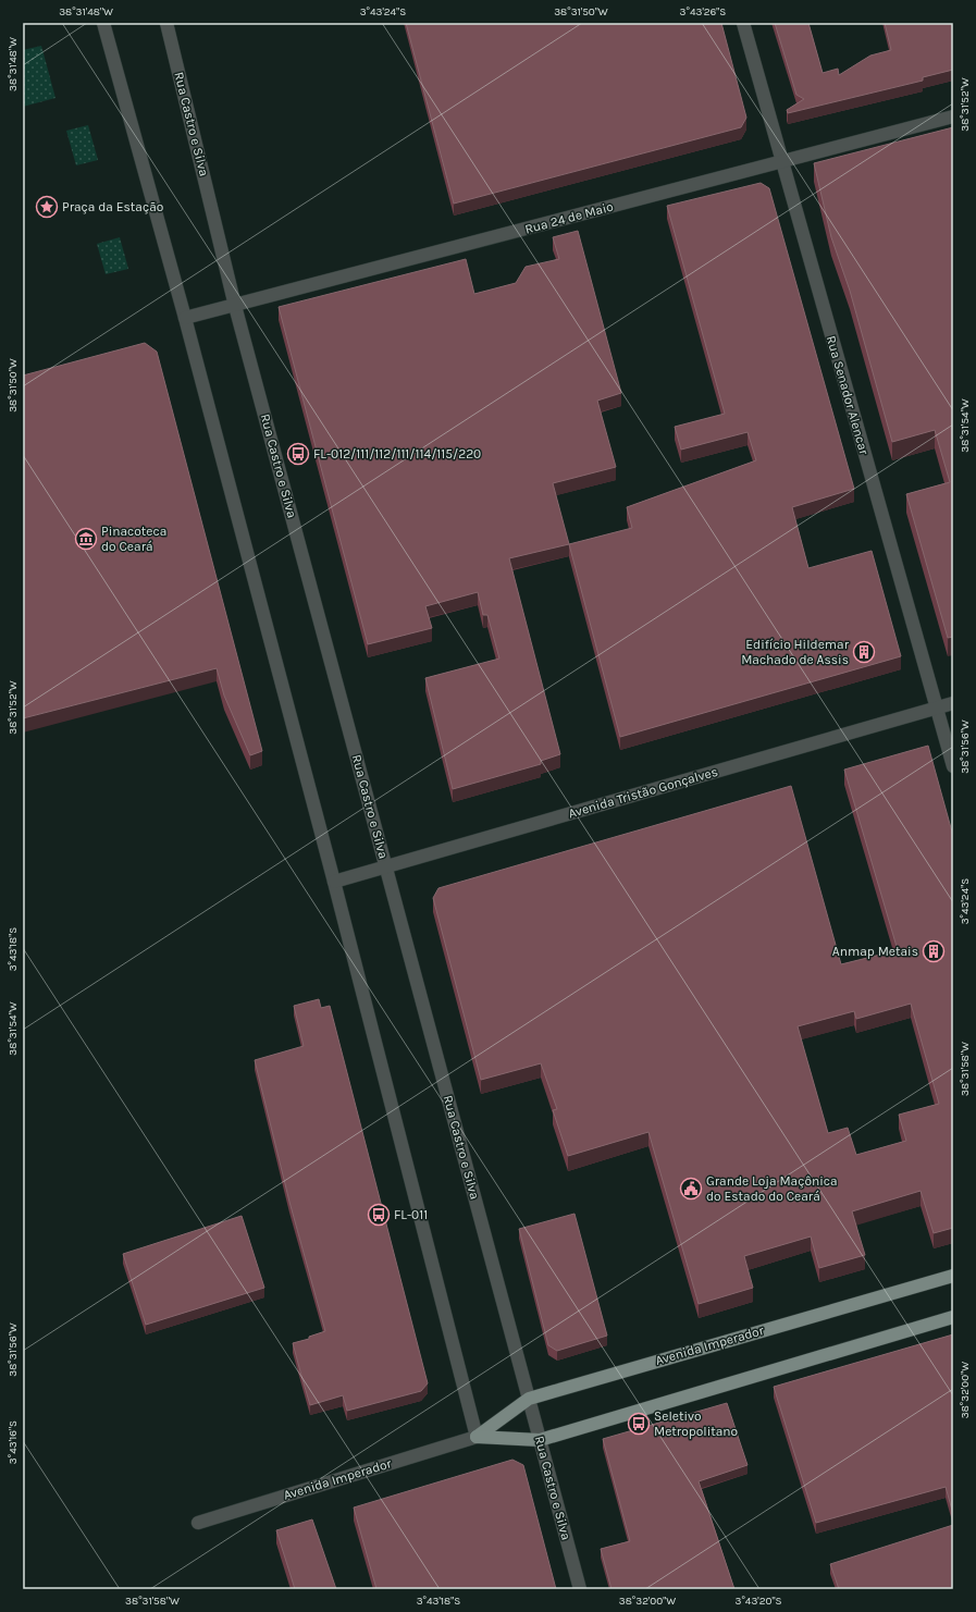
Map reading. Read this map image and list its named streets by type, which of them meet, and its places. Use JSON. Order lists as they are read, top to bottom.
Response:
{
  "streets": {
    "main road": ["Avenida Imperador"],
    "street": [
      "Rua Castro e Silva",
      "Rua 24 de Maio",
      "Rua Senador Alencar",
      "Avenida Tristão Gonçalves"
    ]
  },
  "crossings": [
    ["Rua Castro e Silva", "Rua 24 de Maio"],
    ["Rua Castro e Silva", "Avenida Tristão Gonçalves"],
    ["Rua Castro e Silva", "Avenida Imperador"],
    ["Rua 24 de Maio", "Rua Senador Alencar"],
    ["Rua Senador Alencar", "Avenida Tristão Gonçalves"]
  ],
  "places": {
    "place": ["Praça da Estação"],
    "bus stop": ["FL-012/111/112/111/114/115/220", "FL-011", "Seletivo Metropolitano"],
    "museum": ["Pinacoteca do Ceará"],
    "building": ["Edifício Hildemar Machado de Assis", "Anmap Metais"],
    "public building": ["Grande Loja Maçônica do Estado do Ceará"]
  },
  "coordinates": [
    "38°31'48\"W",
    "3°43'24\"S",
    "38°31'50\"W",
    "3°43'26\"S",
    "38°31'52\"W",
    "38°31'54\"W",
    "38°31'56\"W",
    "3°43'18\"S",
    "38°31'58\"W",
    "38°32'00\"W",
    "3°43'16\"S",
    "3°43'20\"S"
  ]
}
